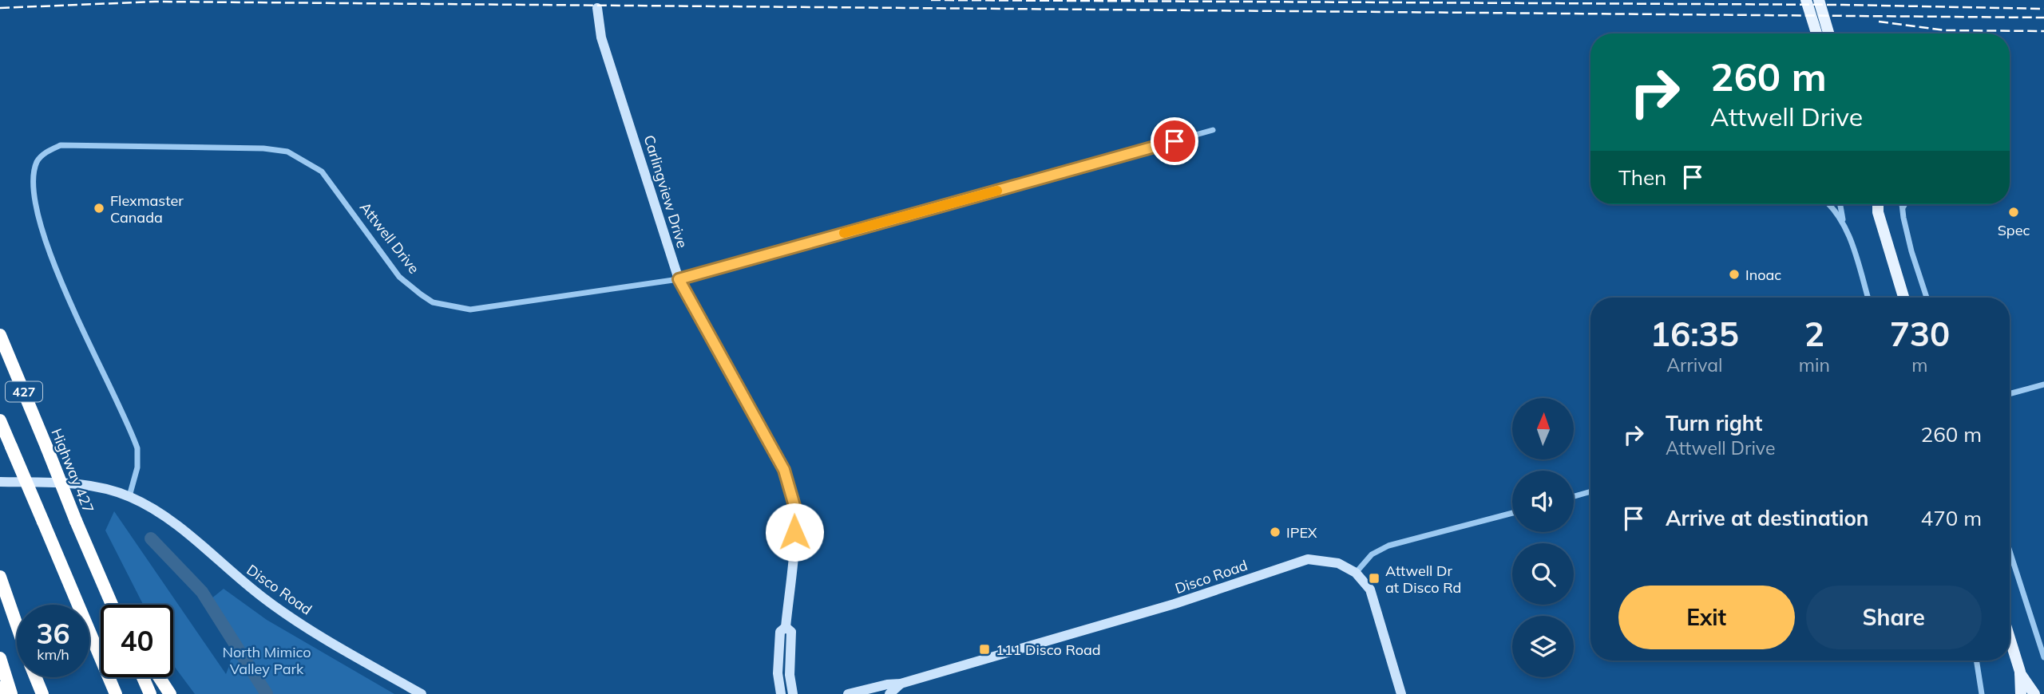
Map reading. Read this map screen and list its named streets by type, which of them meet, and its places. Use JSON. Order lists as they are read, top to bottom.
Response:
{
  "streets": {
    "highway": ["427", "Highway 427"],
    "main road": ["Carlingview Drive", "Disco Road"],
    "street": ["Attwell Drive"]
  },
  "crossings": [
    ["Carlingview Drive", "Attwell Drive"],
    ["Attwell Drive", "Disco Road"]
  ],
  "parks": ["North Mimico Valley Park"],
  "places": {
    "other": [
      "Flexmaster Canada",
      "Spec",
      "Inoac",
      "IPEX"
    ],
    "transit": ["Attwell Dr at Disco Rd", "111 Disco Road"]
  },
  "north": "top",
  "page": {
    "turn": ["260 m", "Attwell Drive"],
    "then": "Then",
    "eta": [
      "16:35",
      "Arrival",
      "2",
      "min",
      "730",
      "m"
    ],
    "list": [
      {
        "name": "Turn right",
        "note": "Attwell Drive",
        "value": "260 m"
      },
      {
        "name": "Arrive at destination",
        "value": "470 m"
      }
    ],
    "buttons": ["Exit", "Share"],
    "speed": "36 km/h",
    "limit": "40"
  }
}
